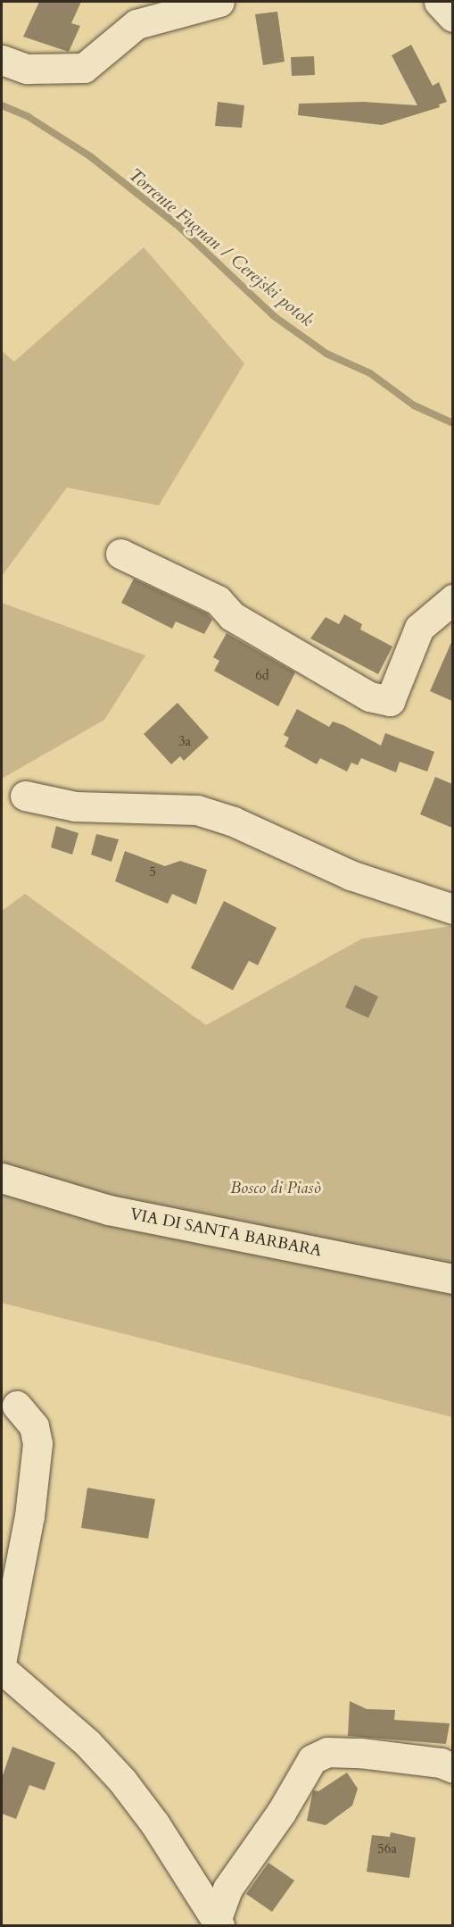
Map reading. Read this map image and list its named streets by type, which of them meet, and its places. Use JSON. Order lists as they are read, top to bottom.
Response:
{
  "streets": {
    "street": ["VIA DI SANTA BARBARA"]
  },
  "water": ["Torrente Fugnan / Cerejski potok"],
  "parks": ["Bosco di Piasò"],
  "house_numbers": [
    "6d",
    "3a",
    "5",
    "56a"
  ]
}
